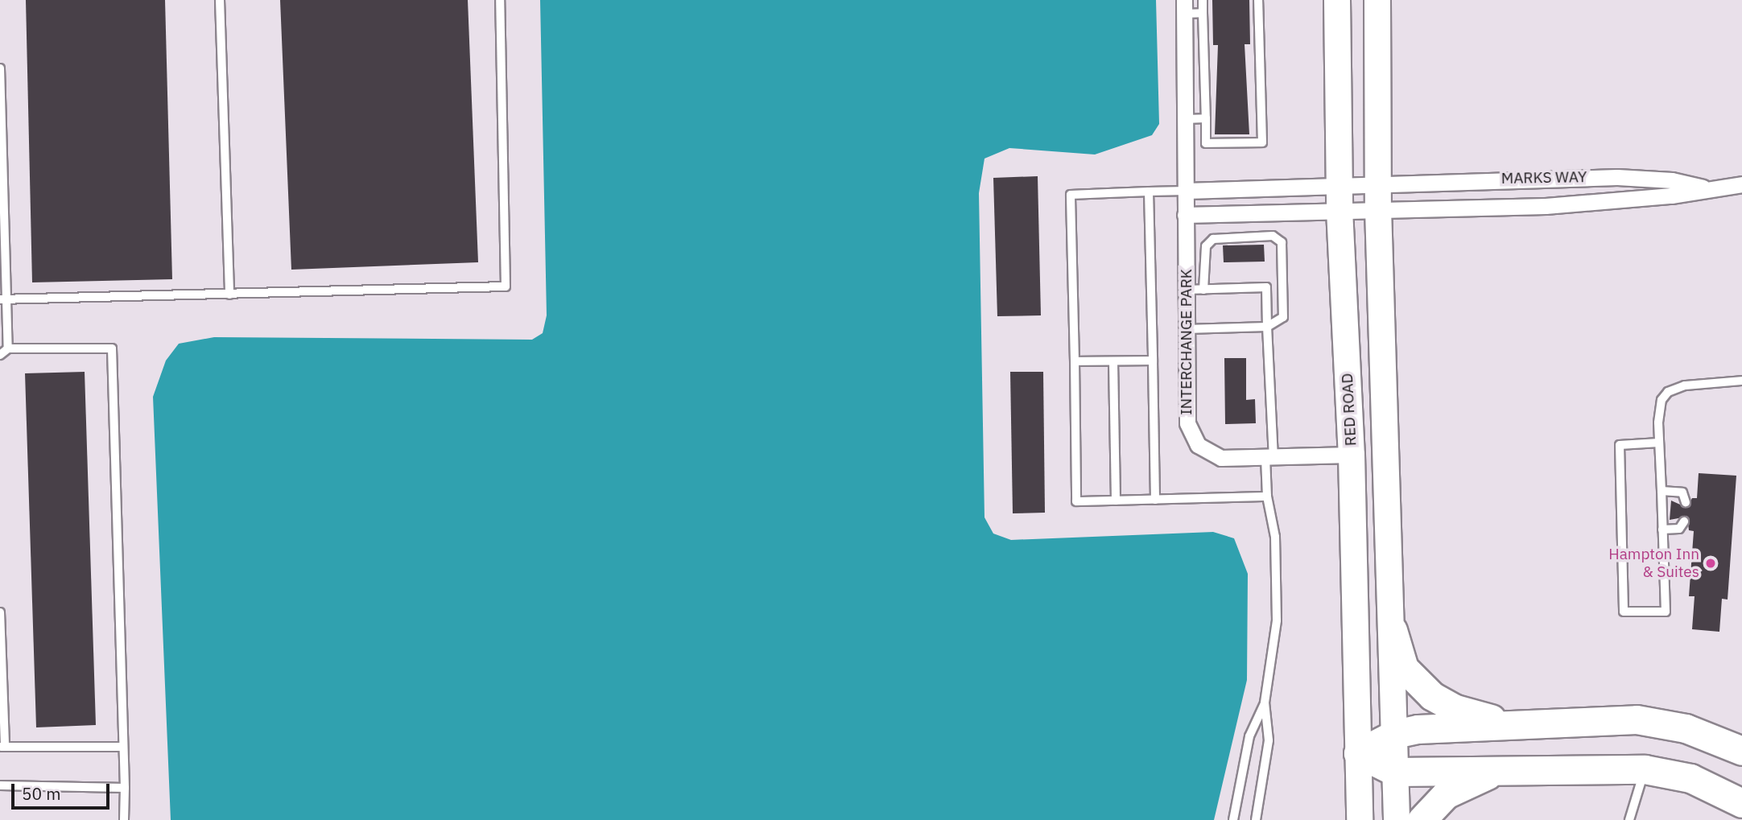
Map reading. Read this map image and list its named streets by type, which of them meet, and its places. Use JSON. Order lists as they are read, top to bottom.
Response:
{
  "streets": {
    "highway": ["RED ROAD"],
    "street": ["MARKS WAY", "INTERCHANGE PARK"]
  },
  "crossings": [
    ["INTERCHANGE PARK", "RED ROAD"]
  ],
  "places": ["Hampton Inn & Suites"],
  "scale_bar": "50 m"
}
